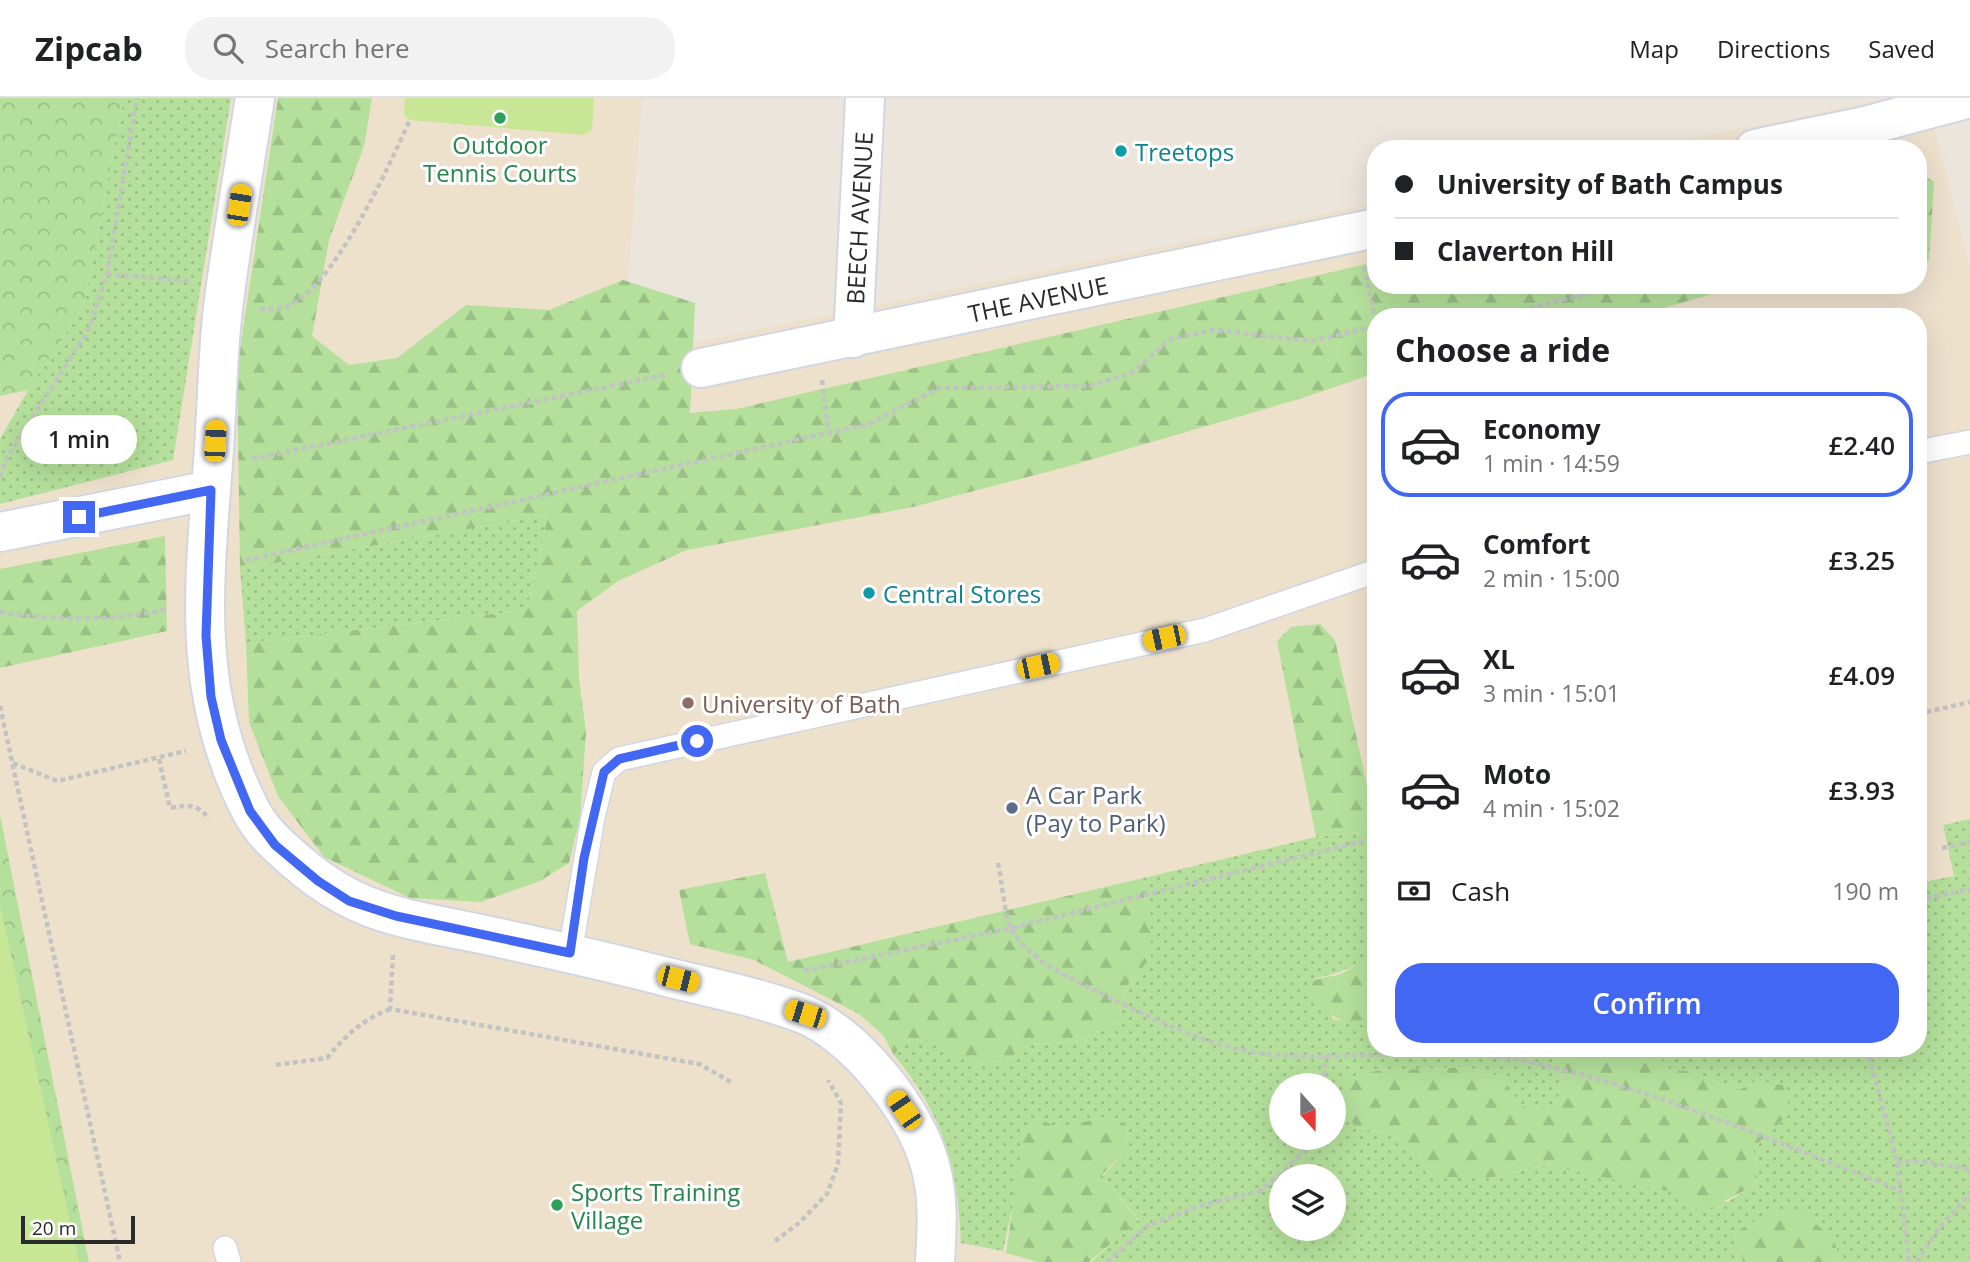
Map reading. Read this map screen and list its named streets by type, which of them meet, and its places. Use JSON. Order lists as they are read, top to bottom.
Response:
{
  "streets": {
    "street": ["BEECH AVENUE", "THE AVENUE"]
  },
  "crossings": [
    ["BEECH AVENUE", "THE AVENUE"]
  ],
  "places": [
    "Outdoor Tennis Courts",
    "Treetops",
    "Central Stores",
    "University of Bath",
    "A Car Park (Pay to Park)",
    "Sports Training Village"
  ],
  "scale_bar": "20 m",
  "north": "bottom",
  "page": {
    "header": "Zipcab",
    "search": "Search here",
    "nav": ["Map", "Directions", "Saved"],
    "banner": ["University of Bath Campus", "Claverton Hill"],
    "heading": "Choose a ride",
    "list": [
      {
        "name": "Economy",
        "note": "1 min · 14:59",
        "value": "£2.40"
      },
      {
        "name": "Comfort",
        "note": "2 min · 15:00",
        "value": "£3.25"
      },
      {
        "name": "XL",
        "note": "3 min · 15:01",
        "value": "£4.09"
      },
      {
        "name": "Moto",
        "note": "4 min · 15:02",
        "value": "£3.93"
      }
    ],
    "bubble": "1 min",
    "pay": ["Cash", "190 m"],
    "buttons": "Confirm",
    "scale": "20 m"
  }
}
